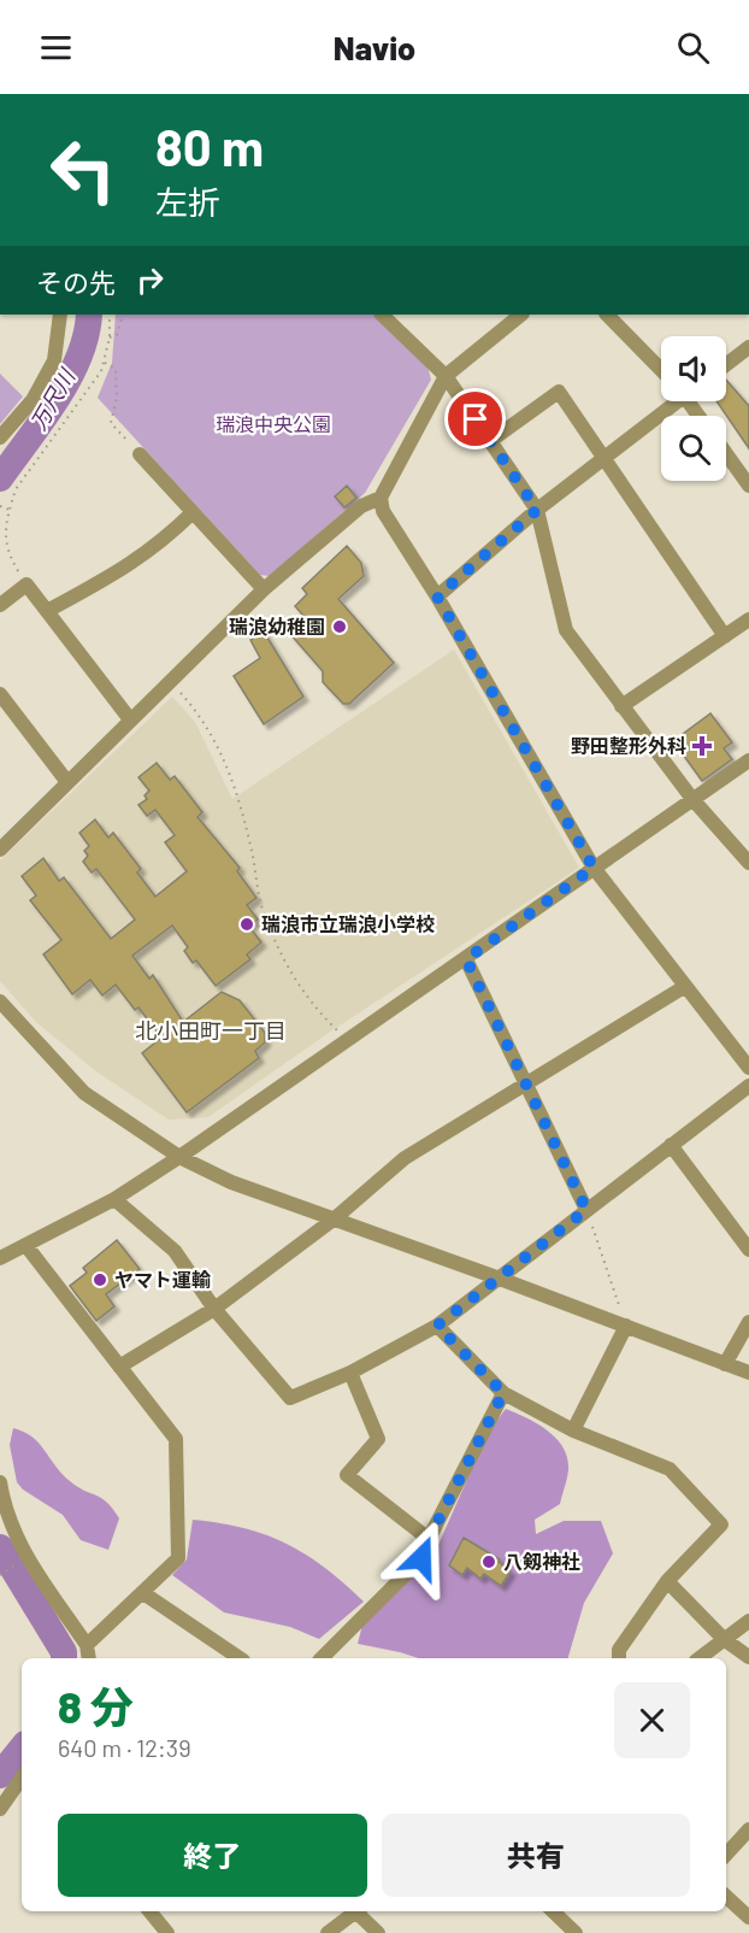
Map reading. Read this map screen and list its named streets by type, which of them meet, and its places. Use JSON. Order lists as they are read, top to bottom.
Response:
{
  "districts": ["北小田町一丁目"],
  "water": ["万尺川"],
  "parks": ["瑞浪中央公園"],
  "places": {
    "other": [
      "瑞浪幼稚園",
      "瑞浪市立瑞浪小学校",
      "ヤマト運輸",
      "八剱神社"
    ],
    "health": ["野田整形外科"]
  },
  "page": {
    "header": "Navio",
    "turn": ["80 m", "左折"],
    "then": "その先",
    "heading": ["8 分", "640 m · 12:39"],
    "buttons": ["終了", "共有"]
  }
}
